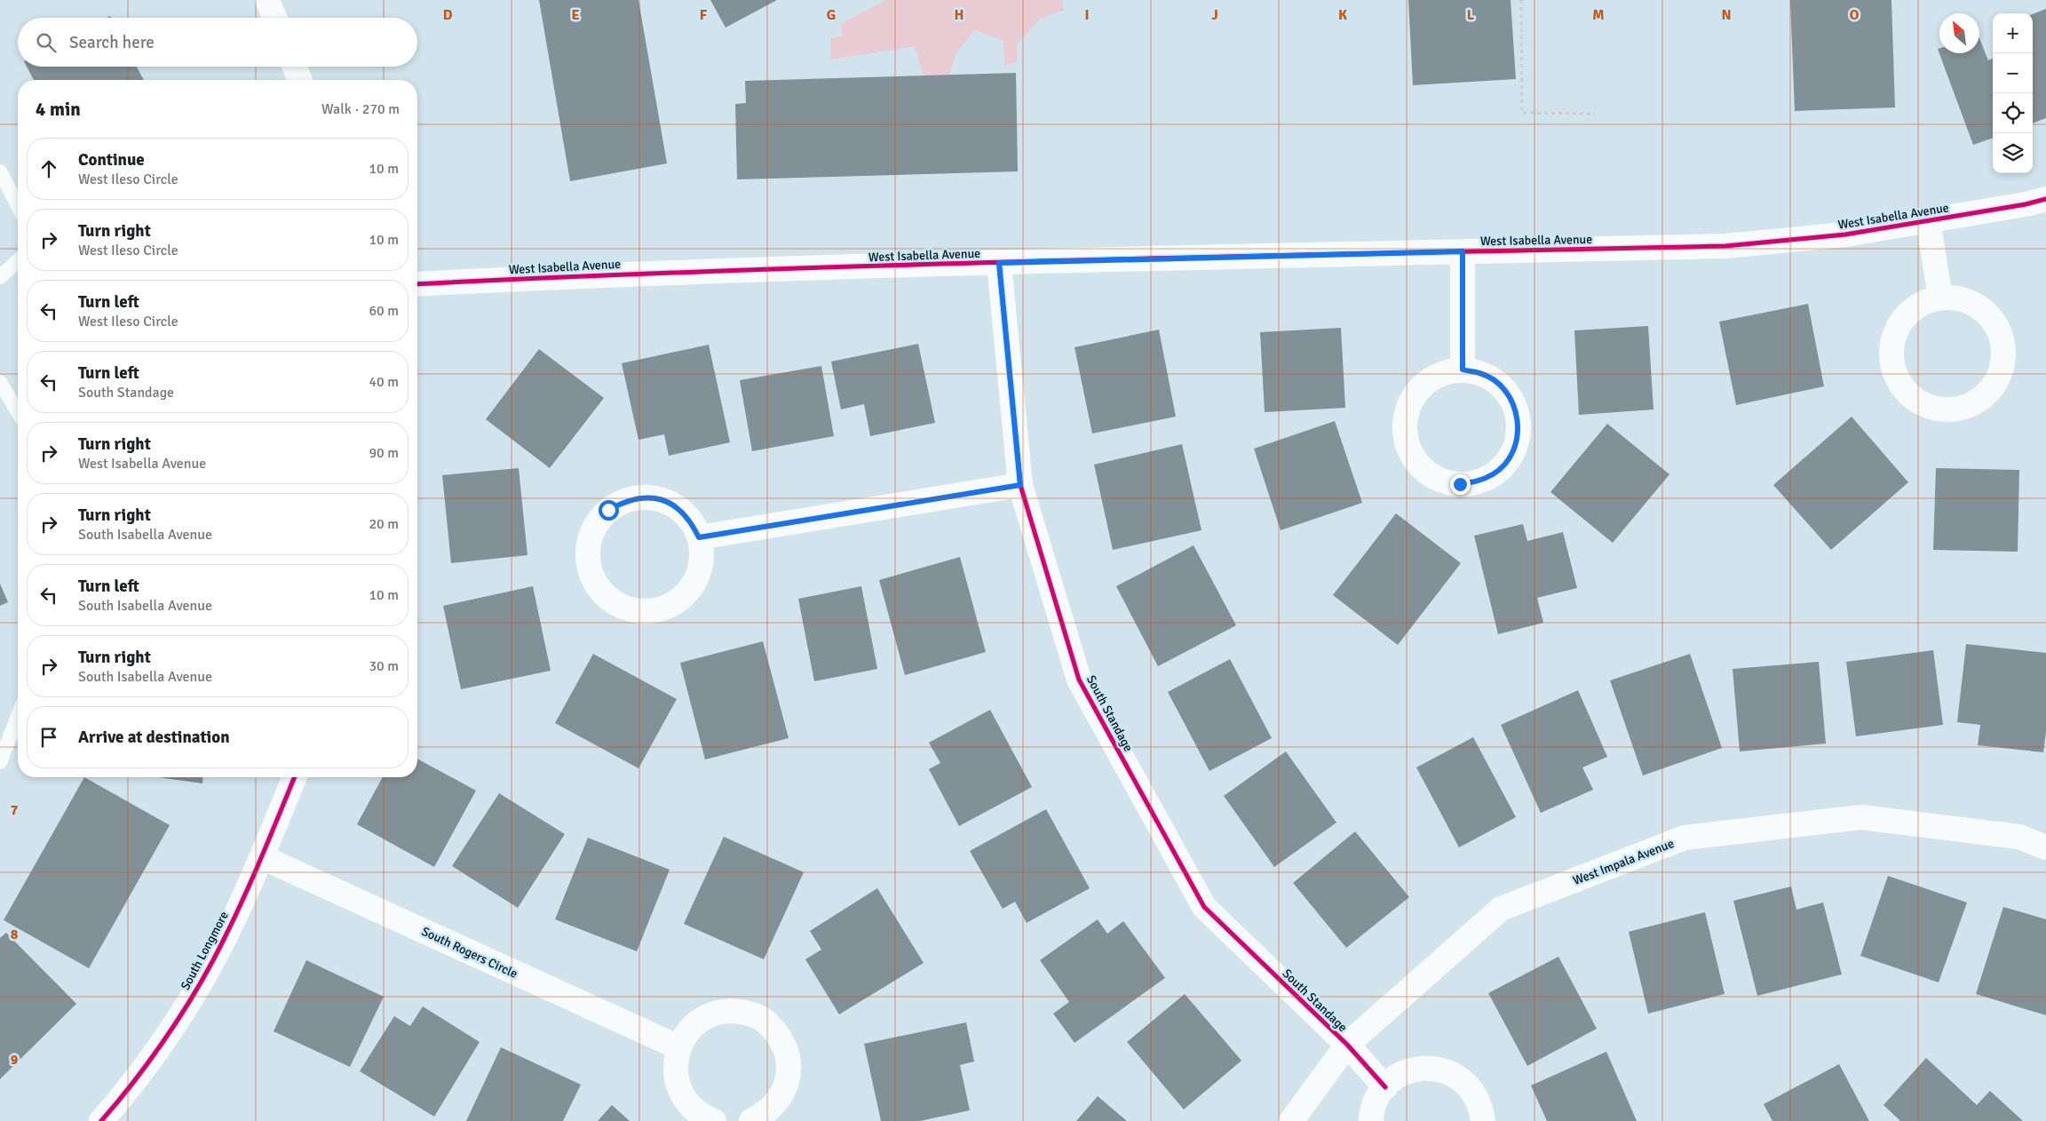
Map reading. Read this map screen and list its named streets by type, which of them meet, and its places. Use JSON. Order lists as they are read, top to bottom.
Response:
{
  "streets": {
    "street": [
      "West Isabella Avenue",
      "South Standage",
      "West Impala Avenue",
      "South Longmore",
      "South Rogers Circle"
    ]
  },
  "crossings": [
    ["West Isabella Avenue", "South Standage"],
    ["South Standage", "West Impala Avenue"],
    ["South Longmore", "South Rogers Circle"]
  ],
  "north": "top left",
  "page": {
    "map_buttons": ["+", "−"],
    "search": "Search here",
    "heading": ["4 min", "Walk · 270 m"],
    "list": [
      ["Continue", "West Ileso Circle", "10 m"],
      ["Turn right", "West Ileso Circle", "10 m"],
      ["Turn left", "West Ileso Circle", "60 m"],
      ["Turn left", "South Standage", "40 m"],
      ["Turn right", "West Isabella Avenue", "90 m"],
      ["Turn right", "South Isabella Avenue", "20 m"],
      ["Turn left", "South Isabella Avenue", "10 m"],
      ["Turn right", "South Isabella Avenue", "30 m"],
      "Arrive at destination"
    ]
  },
  "grid": {
    "columns": [
      "D",
      "E",
      "F",
      "G",
      "H",
      "I",
      "J",
      "K",
      "L",
      "M",
      "N",
      "O"
    ],
    "rows": ["7", "8", "9"]
  }
}
